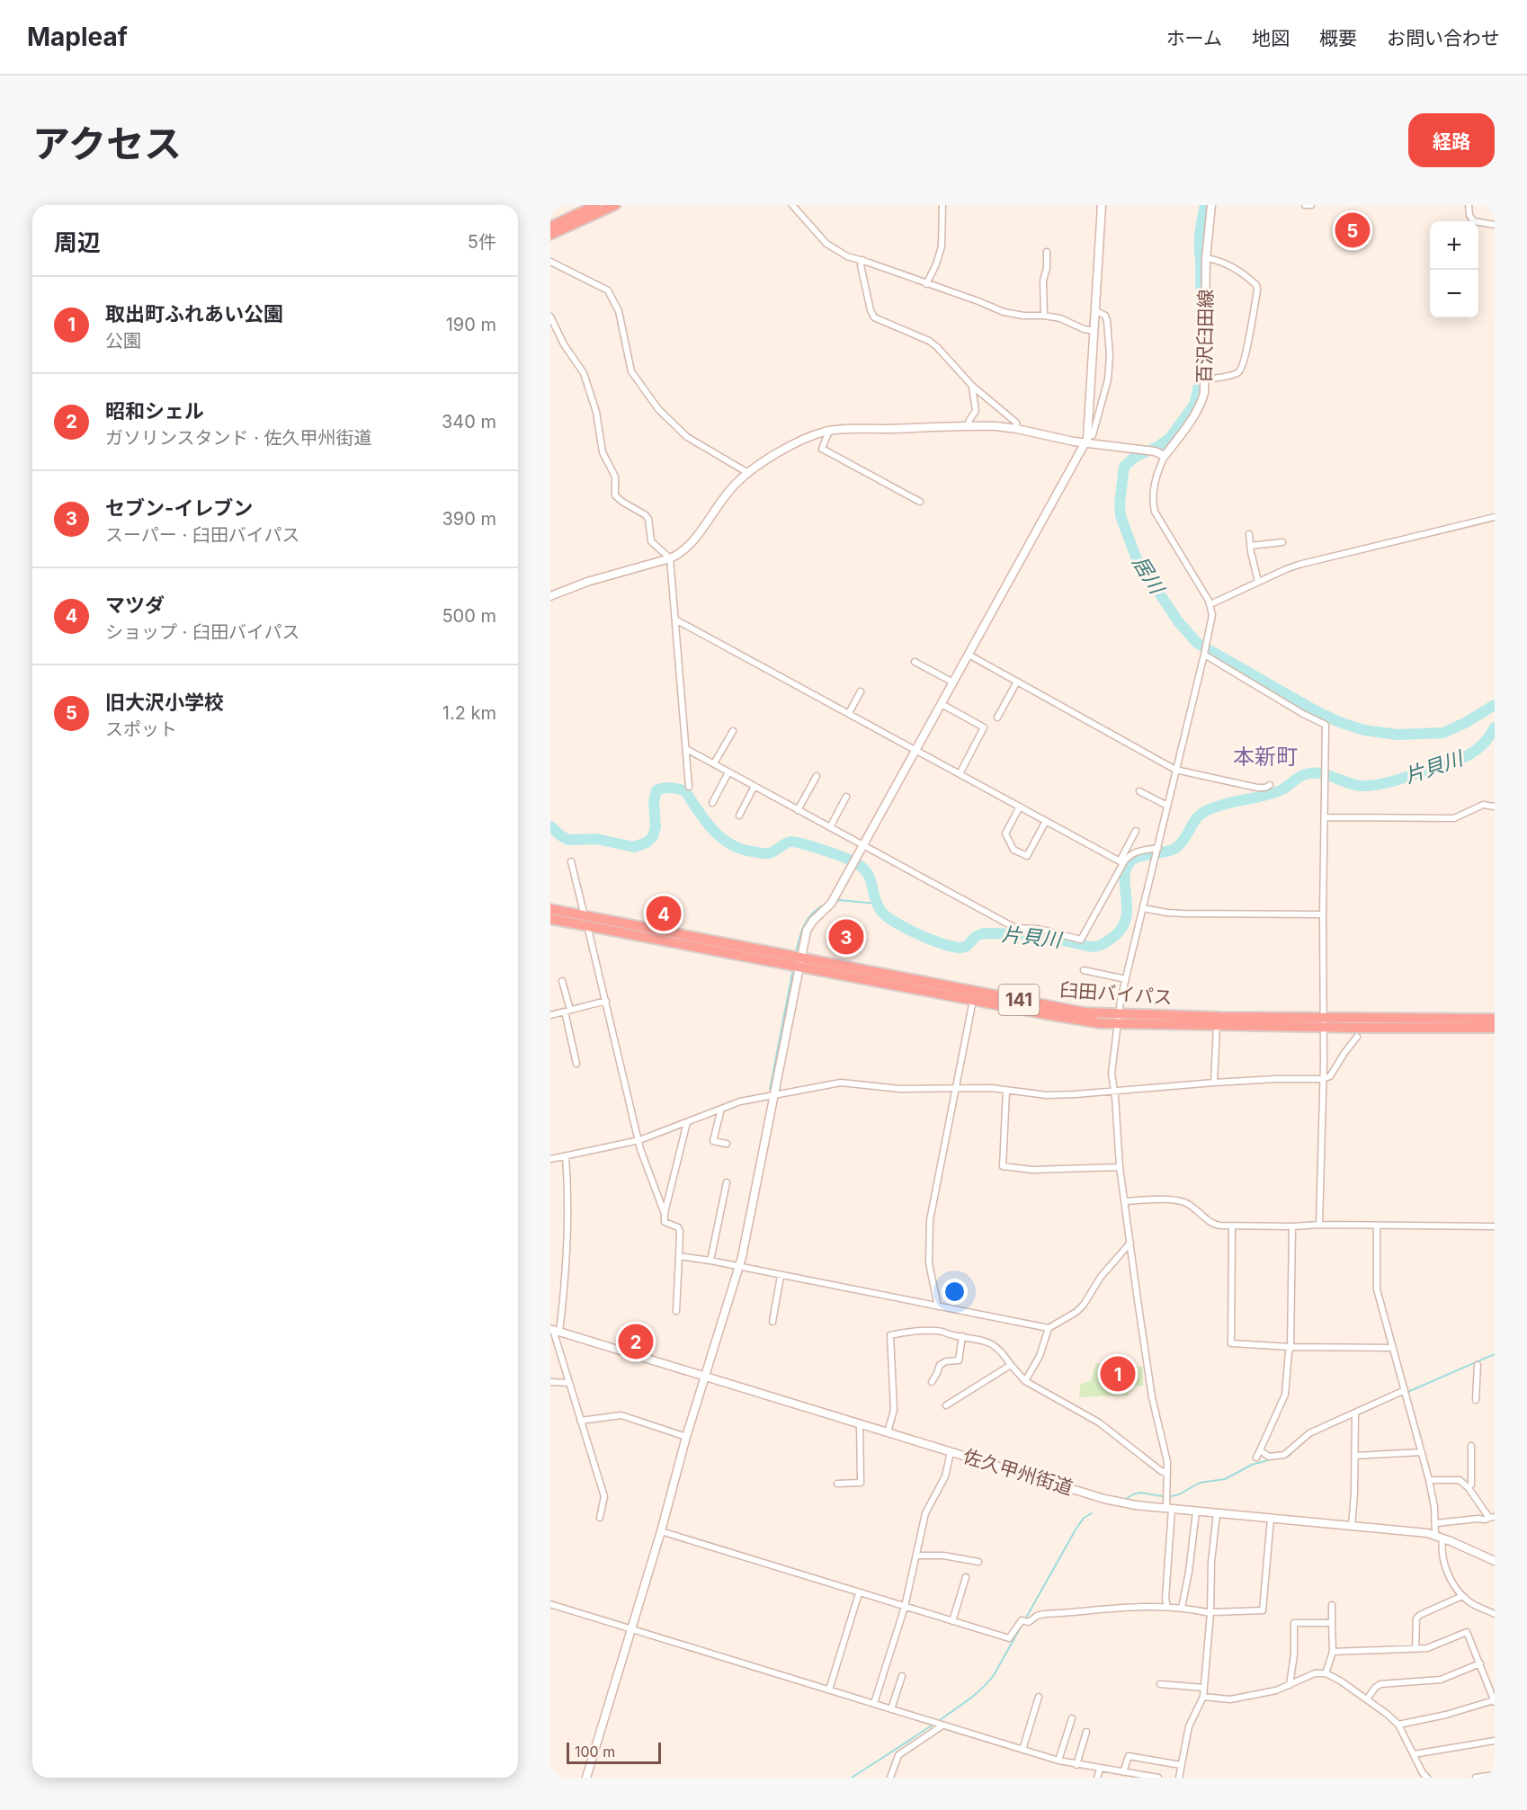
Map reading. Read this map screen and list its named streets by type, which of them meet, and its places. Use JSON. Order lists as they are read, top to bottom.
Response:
{
  "streets": {
    "highway": ["臼田バイパス", "141"],
    "street": ["百沢臼田線", "佐久甲州街道"]
  },
  "districts": ["本新町"],
  "water": ["居川", "片貝川"],
  "scale_bar": "100 m",
  "page": {
    "header": "Mapleaf",
    "nav": [
      "ホーム",
      "地図",
      "概要",
      "お問い合わせ"
    ],
    "title": "アクセス",
    "buttons": "経路",
    "heading": ["周辺", "5件"],
    "pins": [
      "5",
      "4",
      "3",
      "2",
      "1"
    ],
    "map_buttons": ["+", "−"],
    "list": [
      {
        "mark": "1",
        "name": "取出町ふれあい公園",
        "note": "公園",
        "value": "190 m"
      },
      {
        "mark": "2",
        "name": "昭和シェル",
        "note": "ガソリンスタンド · 佐久甲州街道",
        "value": "340 m"
      },
      {
        "mark": "3",
        "name": "セブン-イレブン",
        "note": "スーパー · 臼田バイパス",
        "value": "390 m"
      },
      {
        "mark": "4",
        "name": "マツダ",
        "note": "ショップ · 臼田バイパス",
        "value": "500 m"
      },
      {
        "mark": "5",
        "name": "旧大沢小学校",
        "note": "スポット",
        "value": "1.2 km"
      }
    ],
    "scale": "100 m"
  }
}
